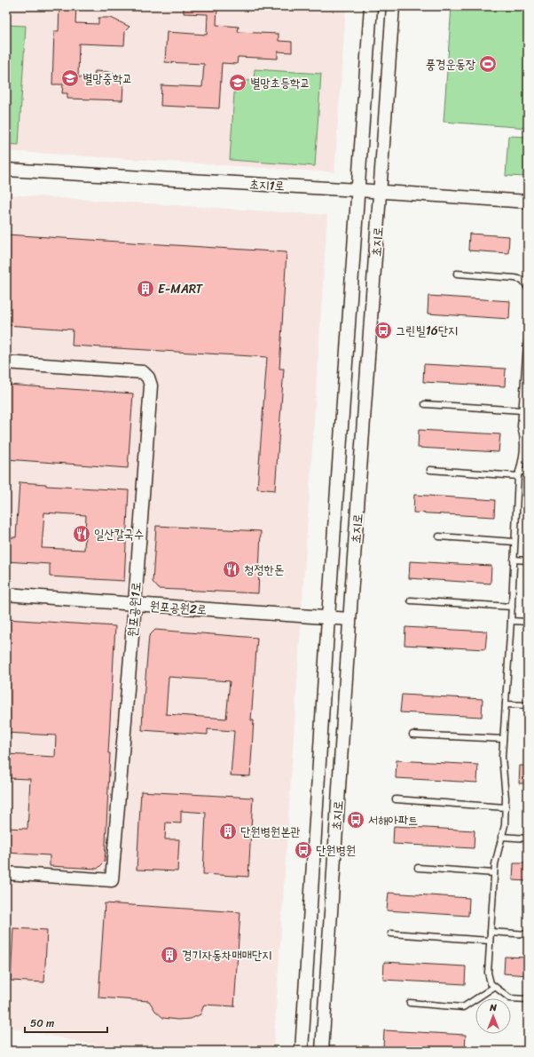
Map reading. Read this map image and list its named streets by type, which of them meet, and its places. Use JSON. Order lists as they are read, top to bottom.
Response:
{
  "streets": {
    "street": [
      "초지1로",
      "초지로",
      "원포공원2로",
      "원포공원1로"
    ]
  },
  "crossings": [
    ["초지1로", "초지로"],
    ["초지로", "원포공원2로"],
    ["원포공원2로", "원포공원1로"]
  ],
  "places": {
    "sports": ["풍경운동장"],
    "school or university": ["별망중학교", "별망초등학교"],
    "building": ["E-MART", "단원병원본관", "경기자동차매매단지"],
    "bus stop": ["그린빌16단지", "서해아파트", "단원병원"],
    "restaurant": ["일산칼국수", "청정한돈"]
  },
  "scale_bar": "50 m",
  "north": "top"
}
